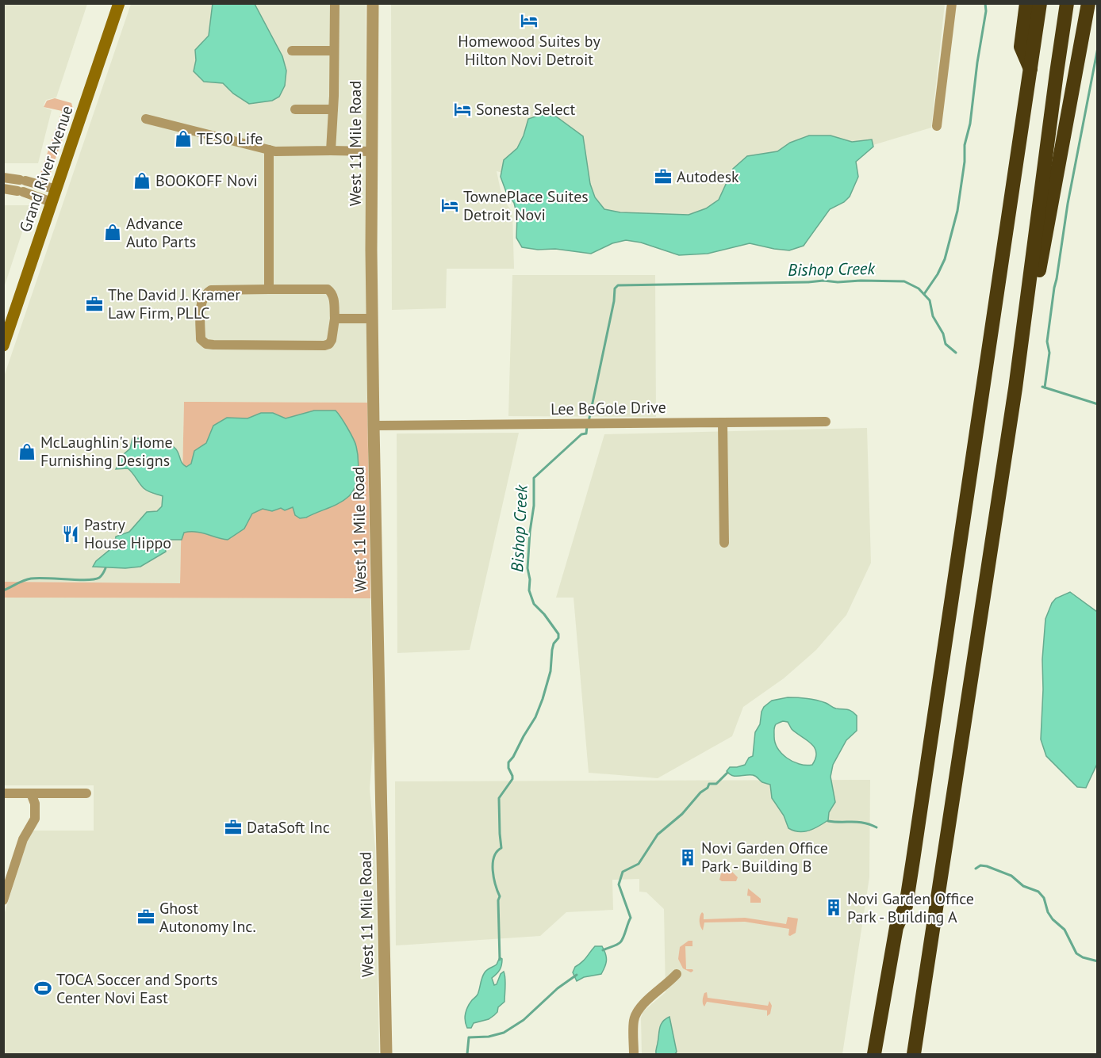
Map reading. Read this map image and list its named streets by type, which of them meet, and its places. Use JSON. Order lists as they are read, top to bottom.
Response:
{
  "streets": {
    "main road": ["Grand River Avenue"],
    "street": ["West 11 Mile Road", "Lee BeGole Drive"]
  },
  "crossings": [
    ["West 11 Mile Road", "Lee BeGole Drive"]
  ],
  "water": ["Bishop Creek"],
  "places": {
    "hotel": ["Homewood Suites by Hilton Novi Detroit", "Sonesta Select", "TownePlace Suites Detroit Novi"],
    "shop": [
      "TESO Life",
      "BOOKOFF Novi",
      "Advance Auto Parts",
      "McLaughlin's Home Furnishing Designs"
    ],
    "office": [
      "Autodesk",
      "The David J. Kramer Law Firm, PLLC",
      "DataSoft Inc",
      "Ghost Autonomy Inc."
    ],
    "restaurant": ["Pastry House Hippo"],
    "building": ["Novi Garden Office Park - Building B", "Novi Garden Office Park - Building A"],
    "sports": ["TOCA Soccer and Sports Center Novi East"]
  }
}
